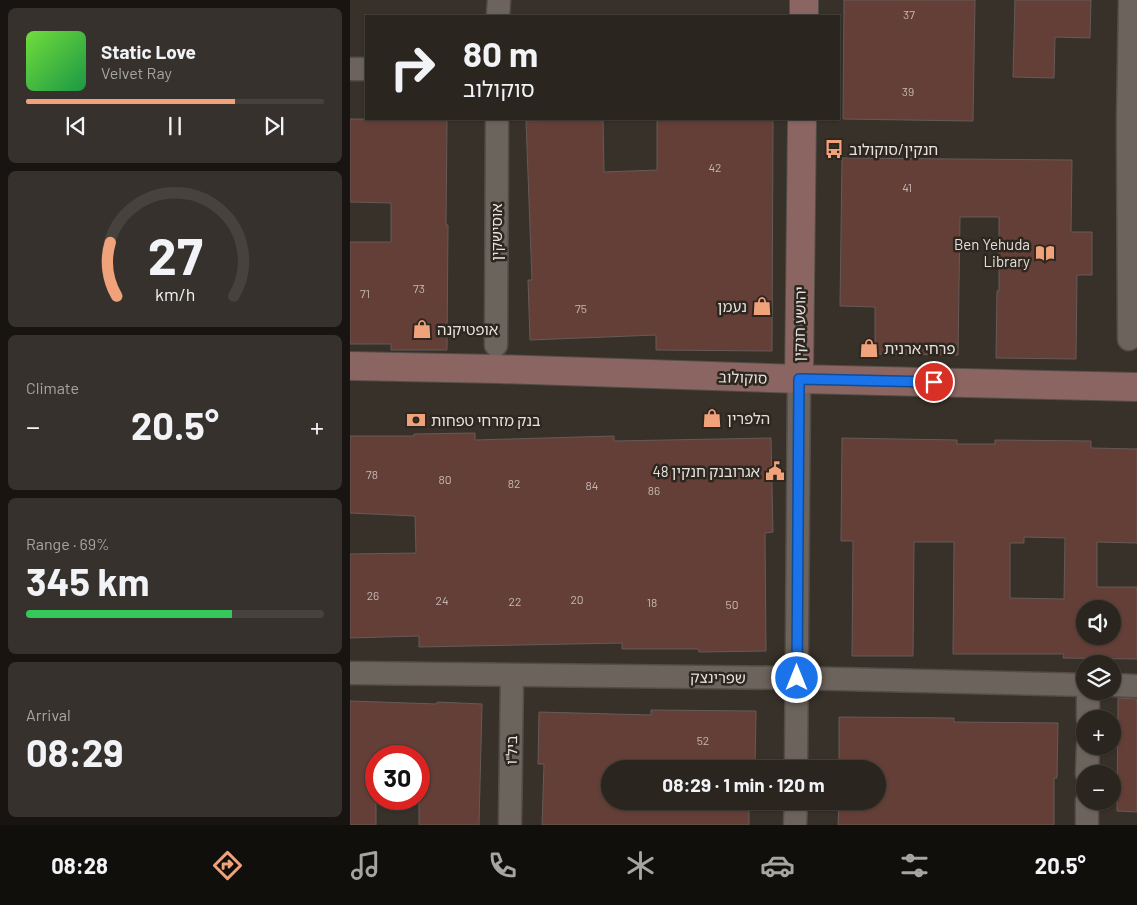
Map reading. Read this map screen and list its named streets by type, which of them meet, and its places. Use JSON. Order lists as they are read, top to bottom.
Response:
{
  "streets": {
    "street": [
      "אוסישקין",
      "יהושע חנקין",
      "סוקולוב",
      "שפרינצק",
      "ביל\"ו"
    ]
  },
  "crossings": [
    ["יהושע חנקין", "סוקולוב"],
    ["יהושע חנקין", "שפרינצק"],
    ["שפרינצק", "ביל\"ו"]
  ],
  "places": {
    "bus stop": ["חנקין/סוקולוב"],
    "library": ["Ben Yehuda Library"],
    "shop": [
      "נעמן",
      "אופטיקנה",
      "פרחי ארנית",
      "הלפרין"
    ],
    "bank": ["בנק מזרחי טפחות"],
    "public building": ["אגרובנק חנקין 48"]
  },
  "house_numbers": [
    "37",
    "39",
    "42",
    "41",
    "73",
    "71",
    "75",
    "78",
    "80",
    "82",
    "84",
    "86",
    "26",
    "20",
    "24",
    "22",
    "18",
    "50",
    "52"
  ],
  "page": {
    "turn": ["80 m", "סוקולוב"],
    "song": ["Static Love", "Velvet Ray"],
    "tile": [
      "Climate",
      ["Range · 69%", "345 km"],
      ["Arrival", "08:29"]
    ],
    "heat": ["−", "20.5°", "+"],
    "map_buttons": ["+", "−"],
    "limit": "30",
    "trip": "08:29 · 1 min · 120 m",
    "tabs": ["08:28", "20.5°"],
    "gauge": ["27", "km/h"]
  }
}
